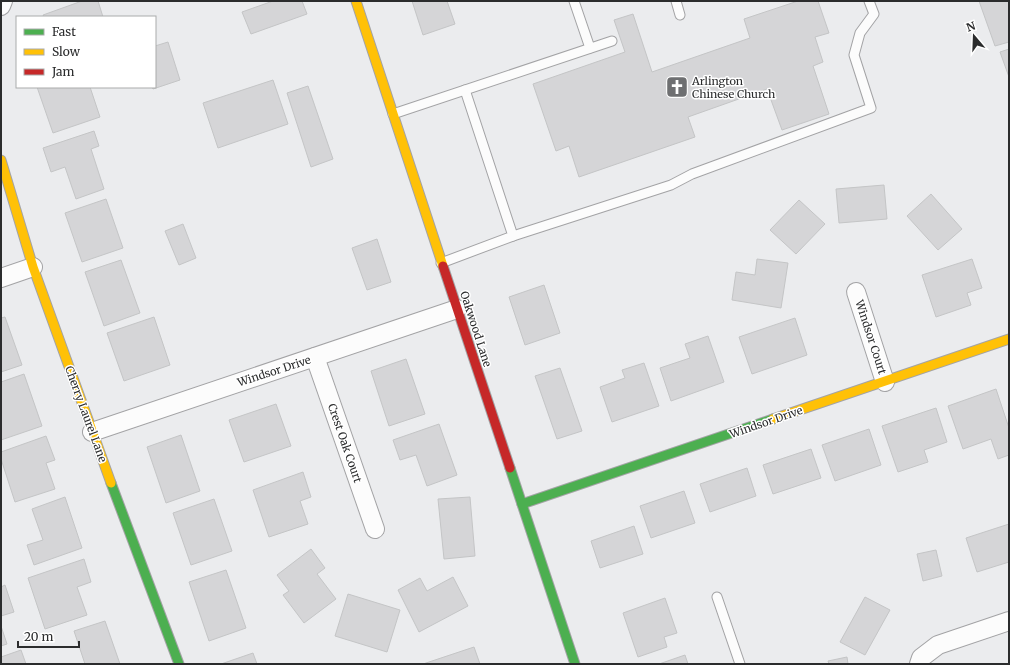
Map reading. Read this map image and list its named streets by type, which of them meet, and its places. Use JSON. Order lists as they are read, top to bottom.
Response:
{
  "streets": {
    "street": [
      "Oakwood Lane",
      "Windsor Court",
      "Windsor Drive",
      "Cherry Laurel Lane",
      "Crest Oak Court"
    ]
  },
  "crossings": [
    ["Oakwood Lane", "Windsor Drive"],
    ["Windsor Court", "Windsor Drive"],
    ["Windsor Drive", "Cherry Laurel Lane"],
    ["Windsor Drive", "Crest Oak Court"]
  ],
  "places": {
    "church": ["Arlington Chinese Church"]
  },
  "legend": ["Fast", "Slow", "Jam"],
  "scale_bar": "20 m",
  "north": "top"
}
